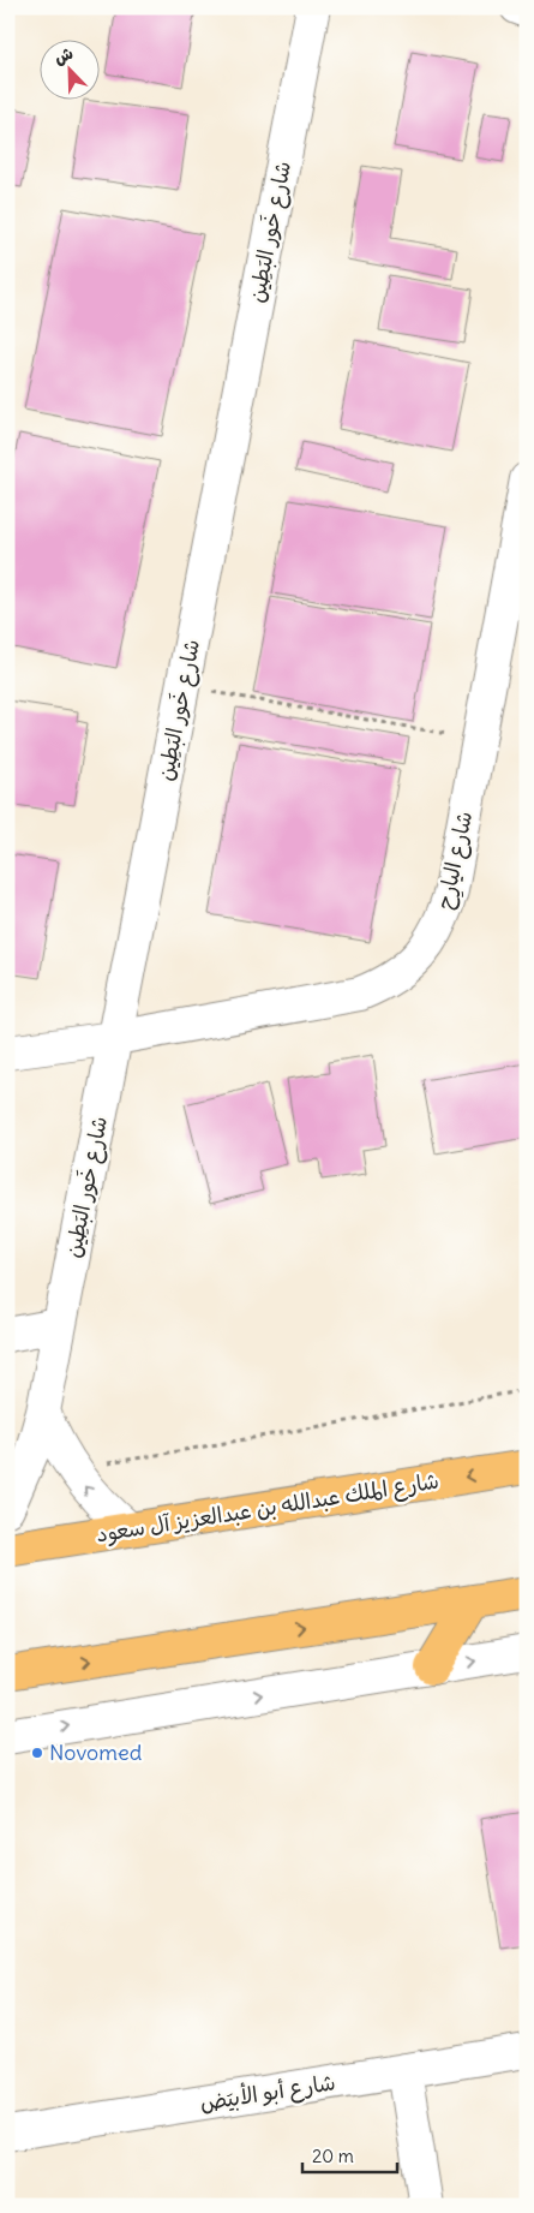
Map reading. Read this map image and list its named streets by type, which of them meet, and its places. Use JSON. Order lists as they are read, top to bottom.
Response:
{
  "streets": {
    "main road": ["شارع الملك عبدالله بن عبدالعزيز آل سعود"],
    "street": ["شارع خَور البَطِين", "شارع اليارِح", "شارع أبو الأبيَض"]
  },
  "crossings": [
    ["شارع خَور البَطِين", "شارع اليارِح"]
  ],
  "places": ["Novomed"],
  "scale_bar": "20 m",
  "north": "top left"
}
